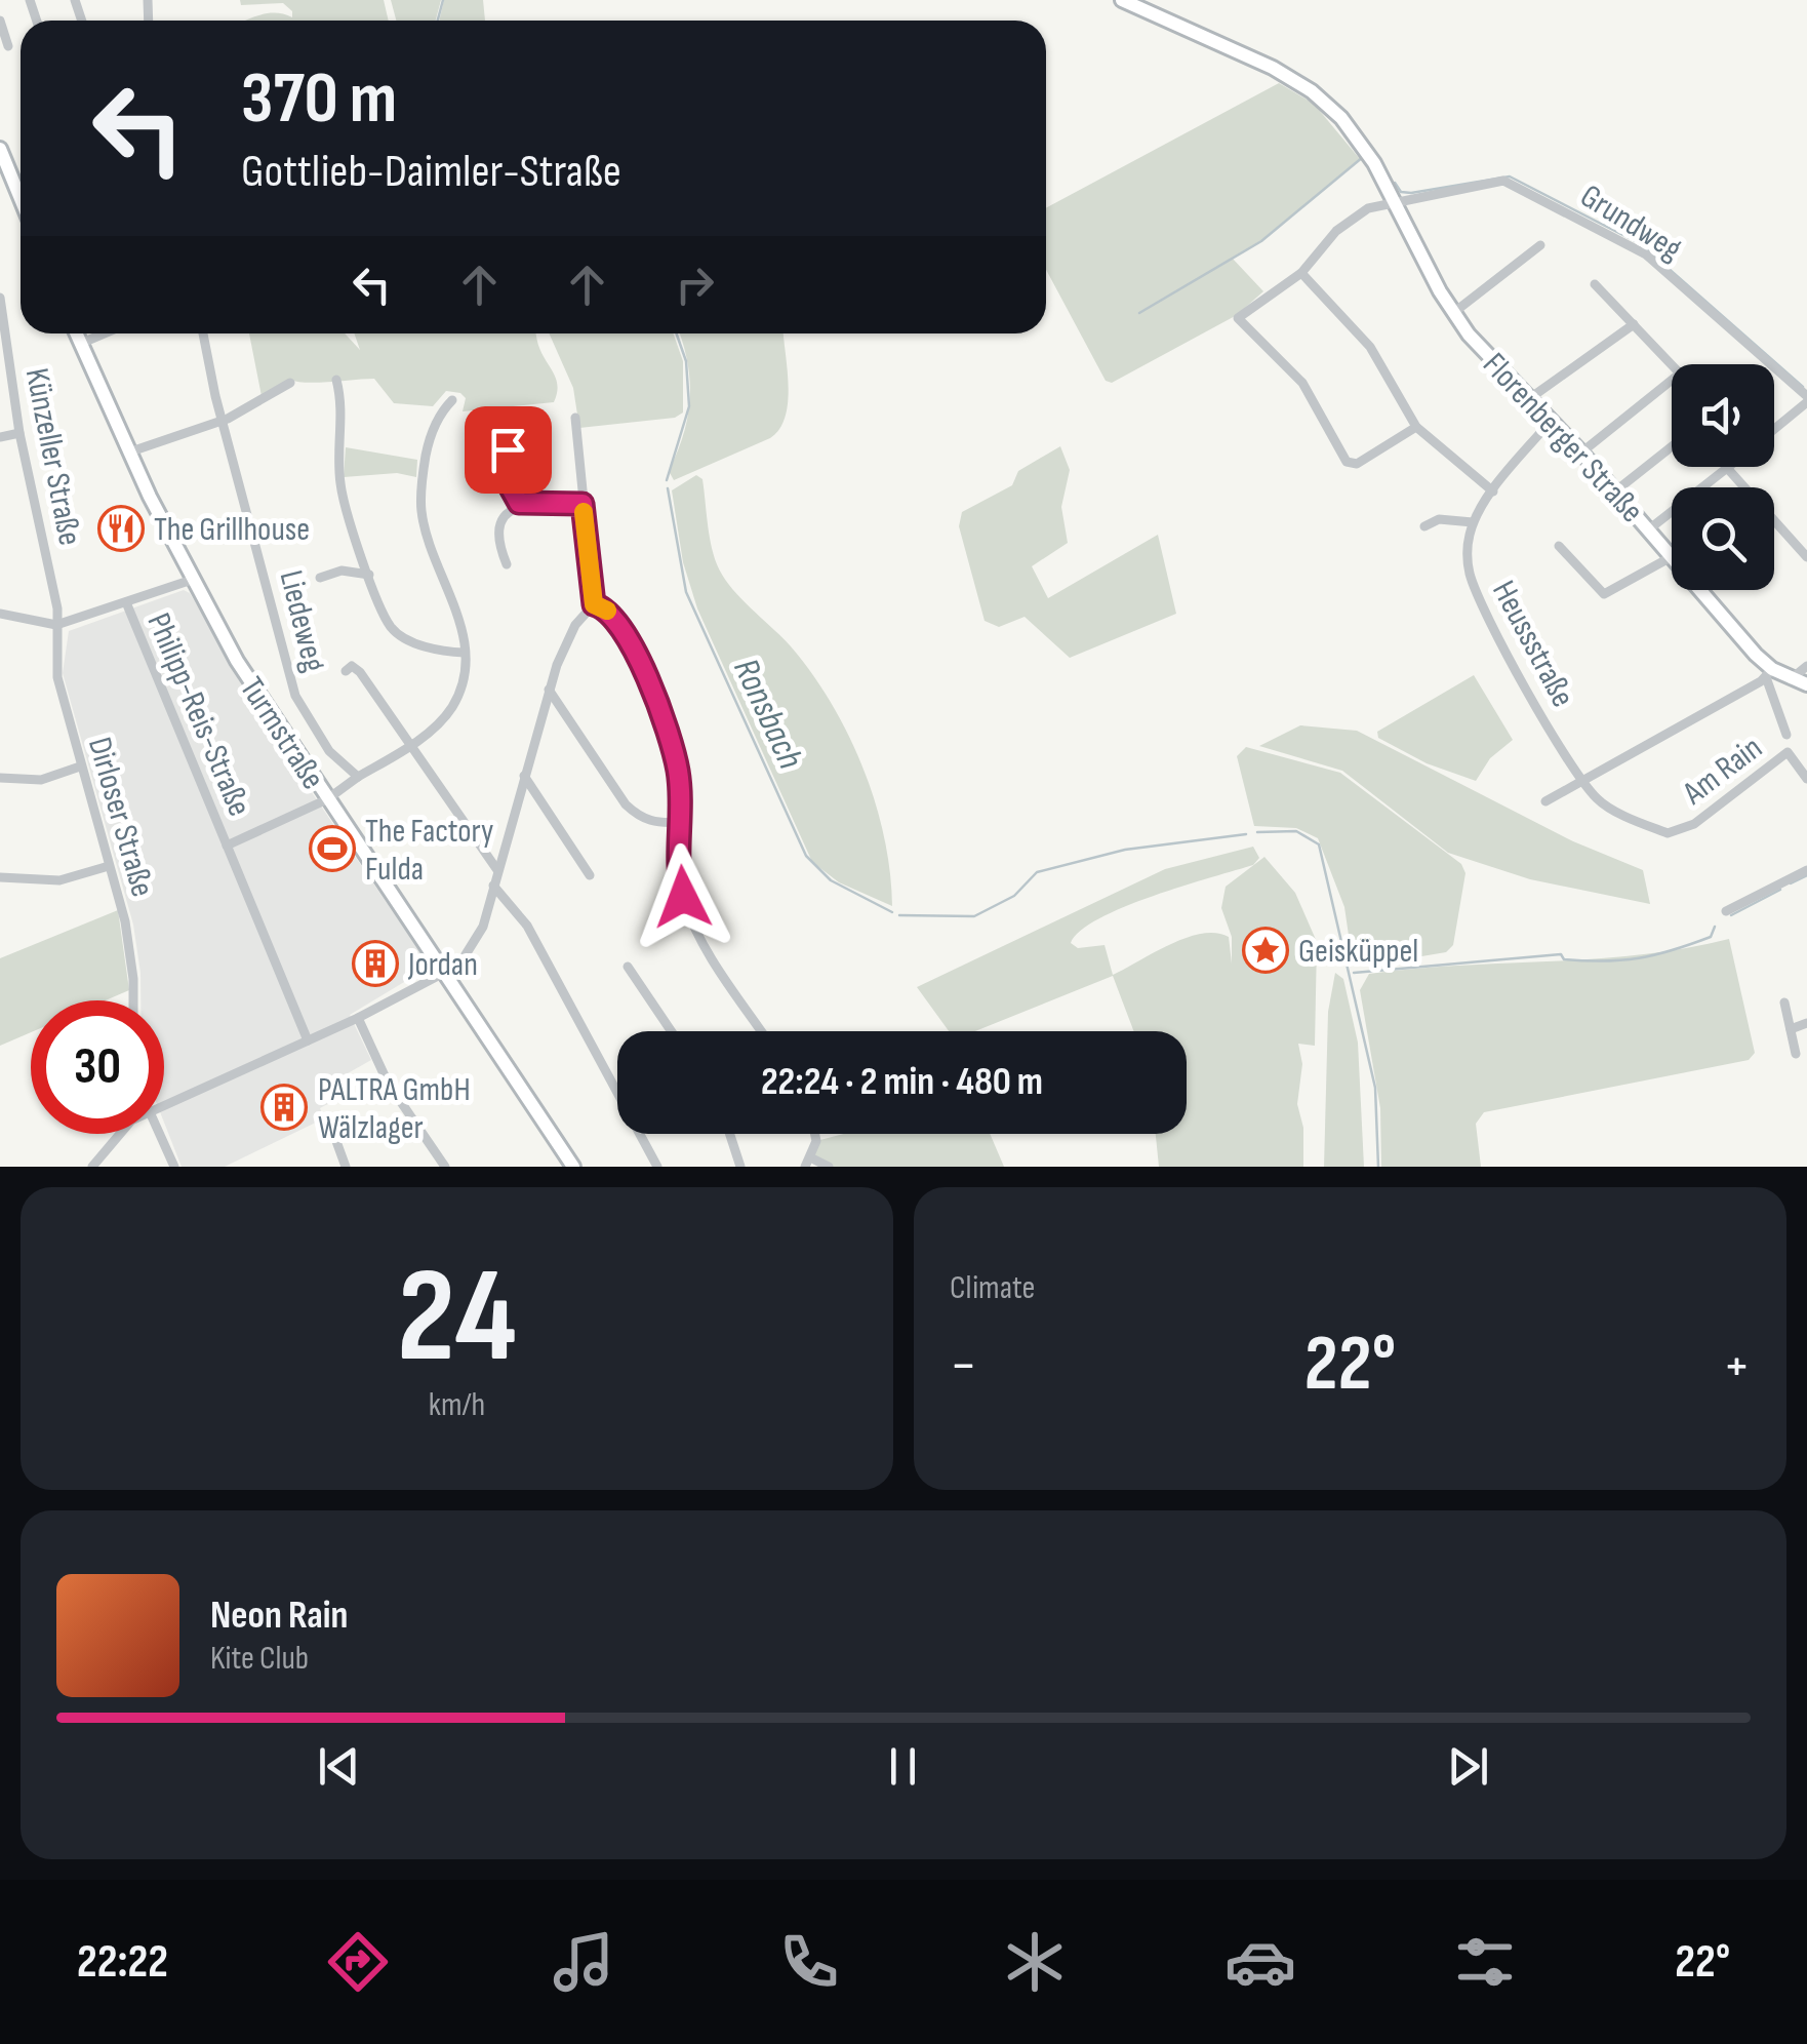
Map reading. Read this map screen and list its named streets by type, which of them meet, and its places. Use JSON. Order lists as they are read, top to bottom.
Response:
{
  "streets": {
    "main road": ["Florenberger Straße", "Turmstraße"],
    "street": [
      "Grundweg",
      "Künzeller Straße",
      "Liedeweg",
      "Heussstraße",
      "Philipp-Reis-Straße",
      "Am Rain",
      "Dirloser Straße"
    ]
  },
  "crossings": [
    ["Grundweg", "Florenberger Straße"],
    ["Florenberger Straße", "Am Rain"],
    ["Künzeller Straße", "Dirloser Straße"],
    ["Heussstraße", "Am Rain"],
    ["Philipp-Reis-Straße", "Turmstraße"]
  ],
  "water": ["Ronsbach"],
  "places": {
    "restaurant": ["The Grillhouse"],
    "sports": ["The Factory Fulda"],
    "place": ["Geisküppel"],
    "building": ["Jordan", "PALTRA GmbH Wälzlager"]
  },
  "page": {
    "turn": ["370 m", "Gottlieb-Daimler-Straße"],
    "limit": "30",
    "trip": "22:24 · 2 min · 480 m",
    "tile": [
      ["24", "km/h"],
      "Climate"
    ],
    "heat": ["−", "22°", "+"],
    "song": ["Neon Rain", "Kite Club"],
    "tabs": ["22:22", "22°"]
  }
}
